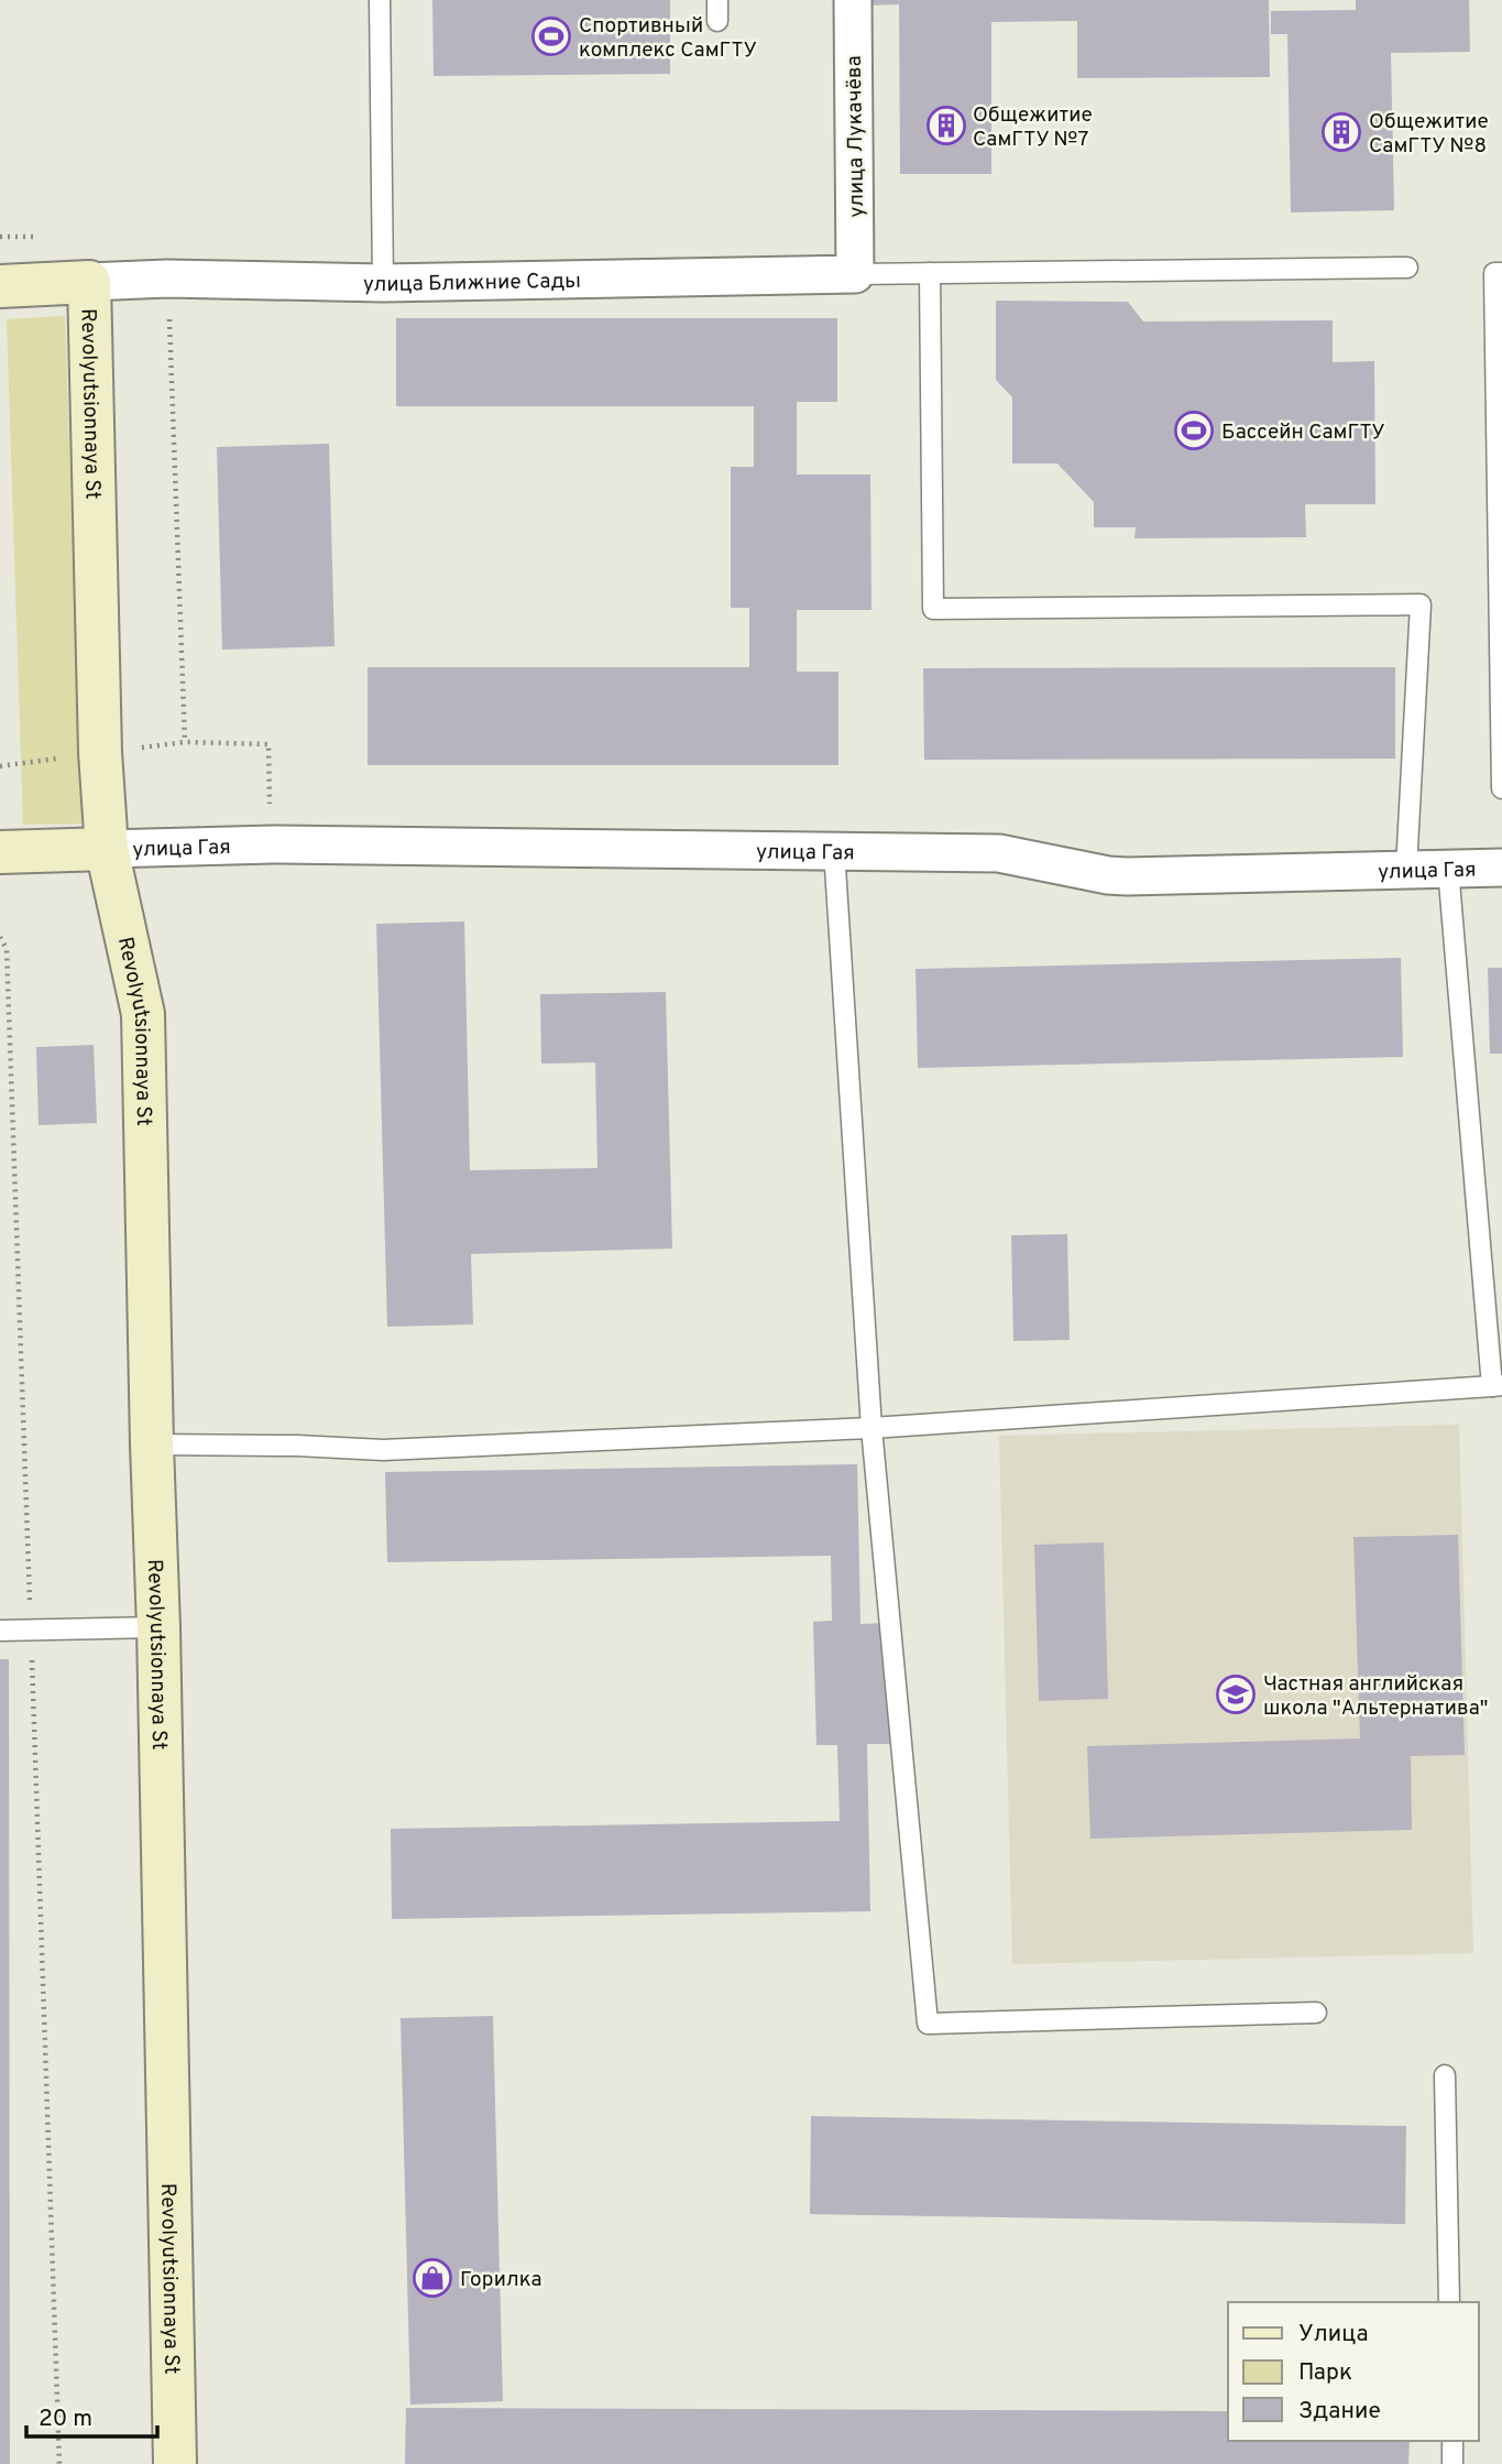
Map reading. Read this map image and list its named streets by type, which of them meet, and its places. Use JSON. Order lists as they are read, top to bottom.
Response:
{
  "streets": {
    "main road": ["Revolyutsionnaya St"],
    "street": ["улица Лукачёва", "улица Ближние Сады", "улица Гая"]
  },
  "crossings": [
    ["улица Лукачёва", "улица Ближние Сады"],
    ["улица Ближние Сады", "Revolyutsionnaya St"],
    ["Revolyutsionnaya St", "улица Гая"]
  ],
  "places": {
    "sports": ["Спортивный комплекс СамГТУ", "Бассейн СамГТУ"],
    "building": ["Общежитие СамГТУ №7", "Общежитие СамГТУ №8"],
    "school or university": ["Частная английская школа \"Альтернатива\""],
    "shop": ["Горилка"]
  },
  "legend": ["Улица", "Парк", "Здание"],
  "scale_bar": "20 m"
}
